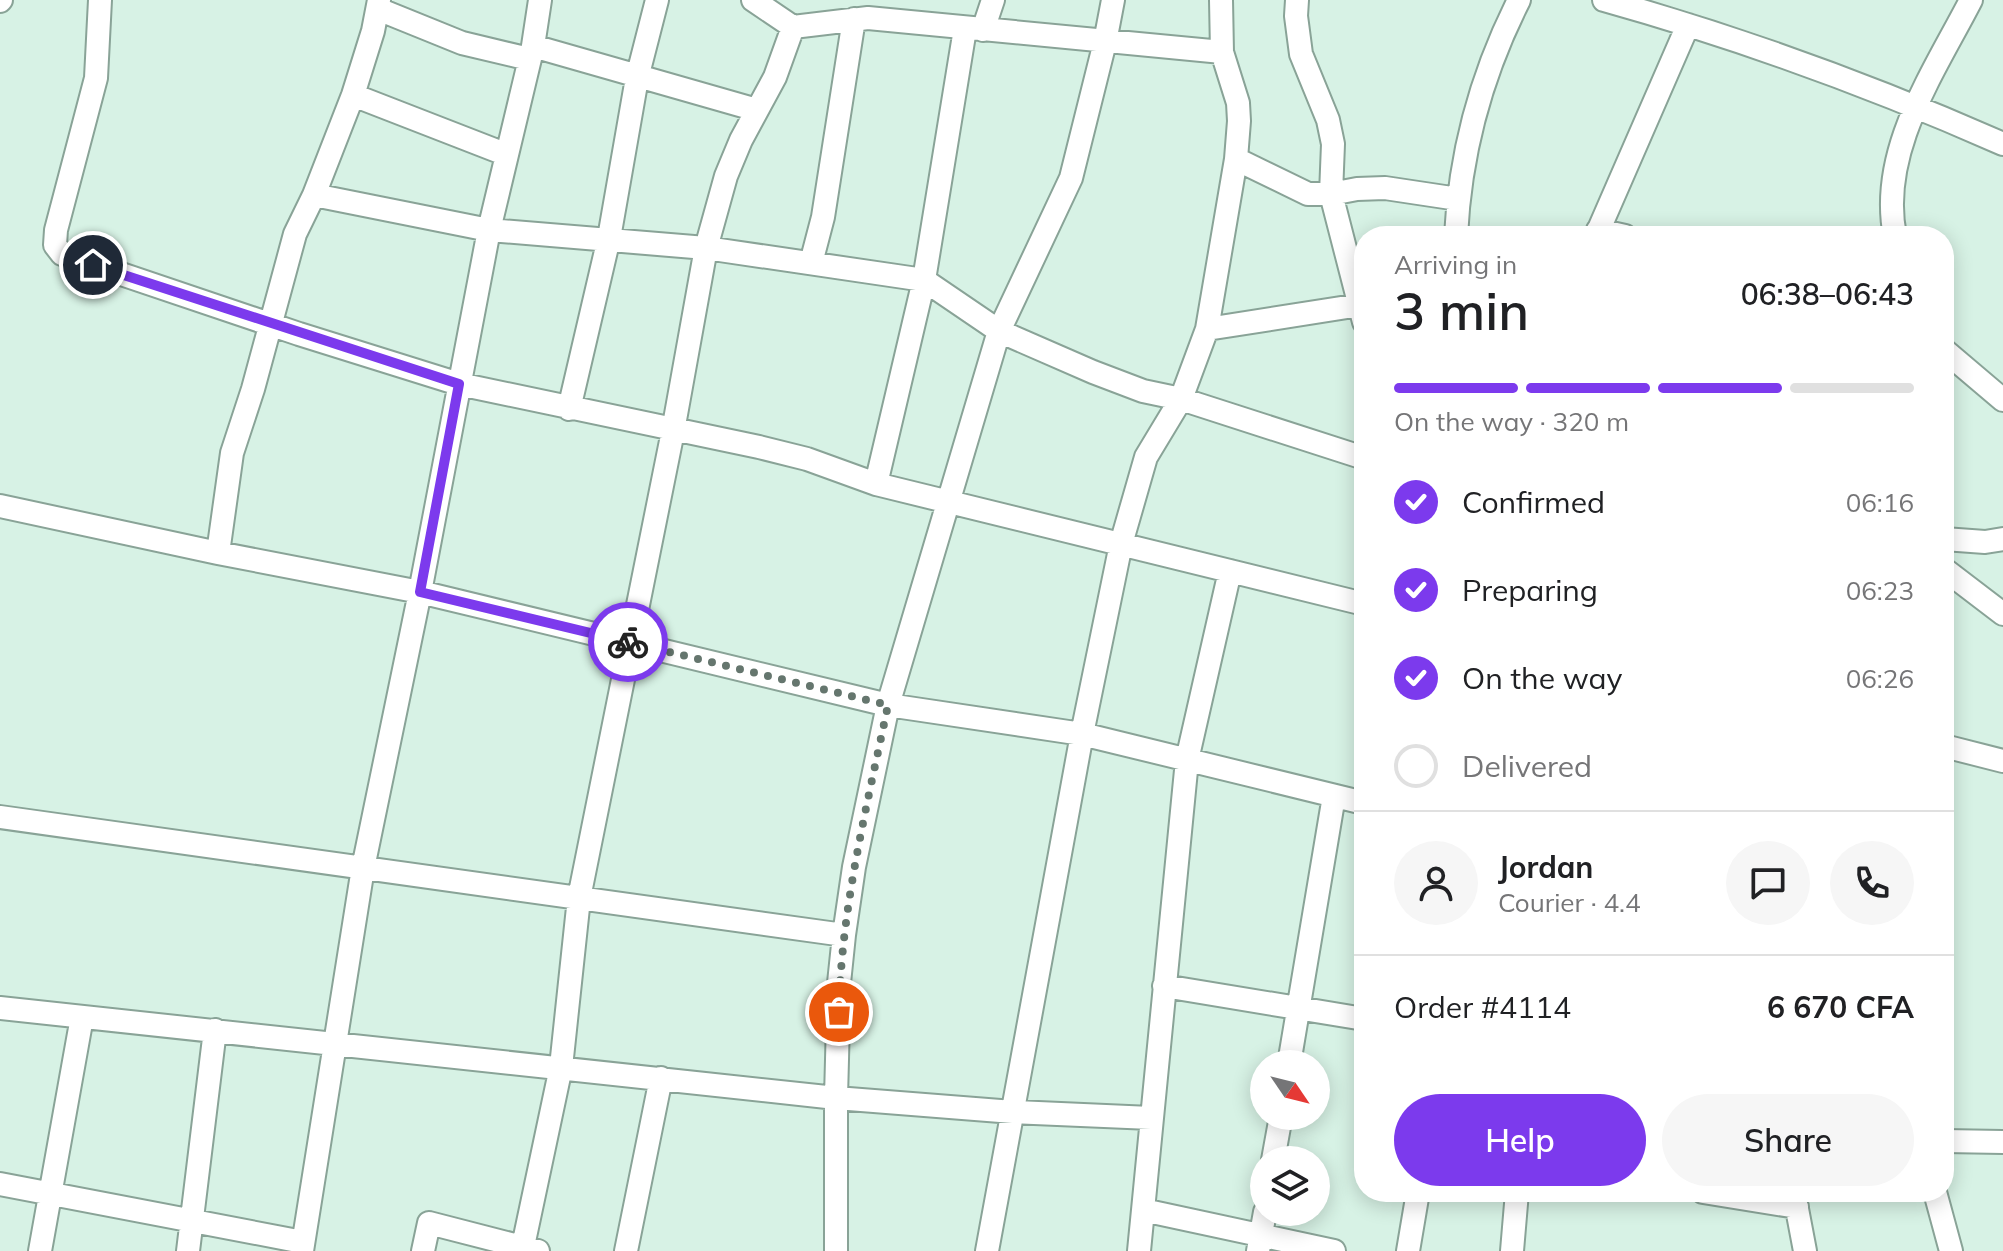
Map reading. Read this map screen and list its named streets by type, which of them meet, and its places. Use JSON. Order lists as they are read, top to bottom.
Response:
{
  "north": "bottom right",
  "page": {
    "heading": ["3 min", "Arriving in", "06:38–06:43"],
    "panel": [
      "Jordan",
      "Courier · 4.4",
      "Order #4114",
      "6 670 CFA"
    ],
    "bar": "On the way · 320 m",
    "list": [
      ["Confirmed", "06:16"],
      ["Preparing", "06:23"],
      ["On the way", "06:26"],
      "Delivered"
    ],
    "buttons": ["Help", "Share"]
  }
}
